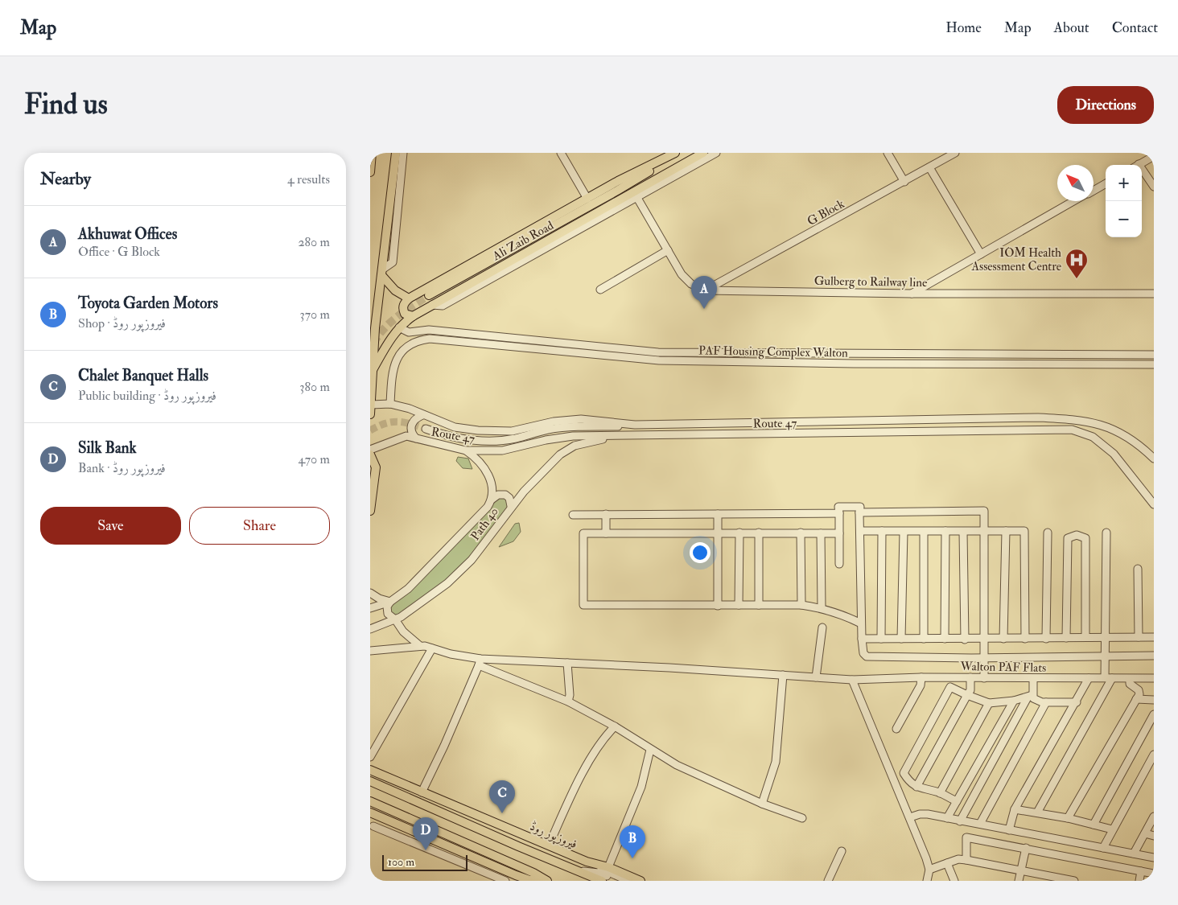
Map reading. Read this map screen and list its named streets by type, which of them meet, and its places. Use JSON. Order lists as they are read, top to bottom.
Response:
{
  "streets": {
    "main road": ["Ali Zaib Road", "فیروزپور روڈ"],
    "street": [
      "G Block",
      "Gulberg to Railway line",
      "PAF Housing Complex Walton",
      "Route 47",
      "Path 40",
      "Walton PAF Flats"
    ]
  },
  "crossings": [
    ["G Block", "Gulberg to Railway line"],
    ["Ali Zaib Road", "PAF Housing Complex Walton"],
    ["PAF Housing Complex Walton", "Route 47"],
    ["Route 47", "Path 40"]
  ],
  "places": {
    "hospital": ["IOM Health Assessment Centre"]
  },
  "scale_bar": "100 m",
  "north": "top left",
  "page": {
    "header": "Map",
    "nav": [
      "Home",
      "Map",
      "About",
      "Contact"
    ],
    "buttons": [
      "Directions",
      ["Save", "Share"]
    ],
    "title": "Find us",
    "heading": ["Nearby", "4 results"],
    "map_buttons": ["+", "−"],
    "list": [
      {
        "mark": "A",
        "name": "Akhuwat Offices",
        "note": "Office · G Block",
        "value": "280 m"
      },
      {
        "mark": "B",
        "name": "Toyota Garden Motors",
        "note": "Shop · فیروزپور روڈ",
        "value": "370 m"
      },
      {
        "mark": "C",
        "name": "Chalet Banquet Halls",
        "note": "Public building · فیروزپور روڈ",
        "value": "380 m"
      },
      {
        "mark": "D",
        "name": "Silk Bank",
        "note": "Bank · فیروزپور روڈ",
        "value": "470 m"
      }
    ],
    "pins": [
      "A",
      "C",
      "D",
      "B"
    ],
    "scale": "100 m"
  }
}
